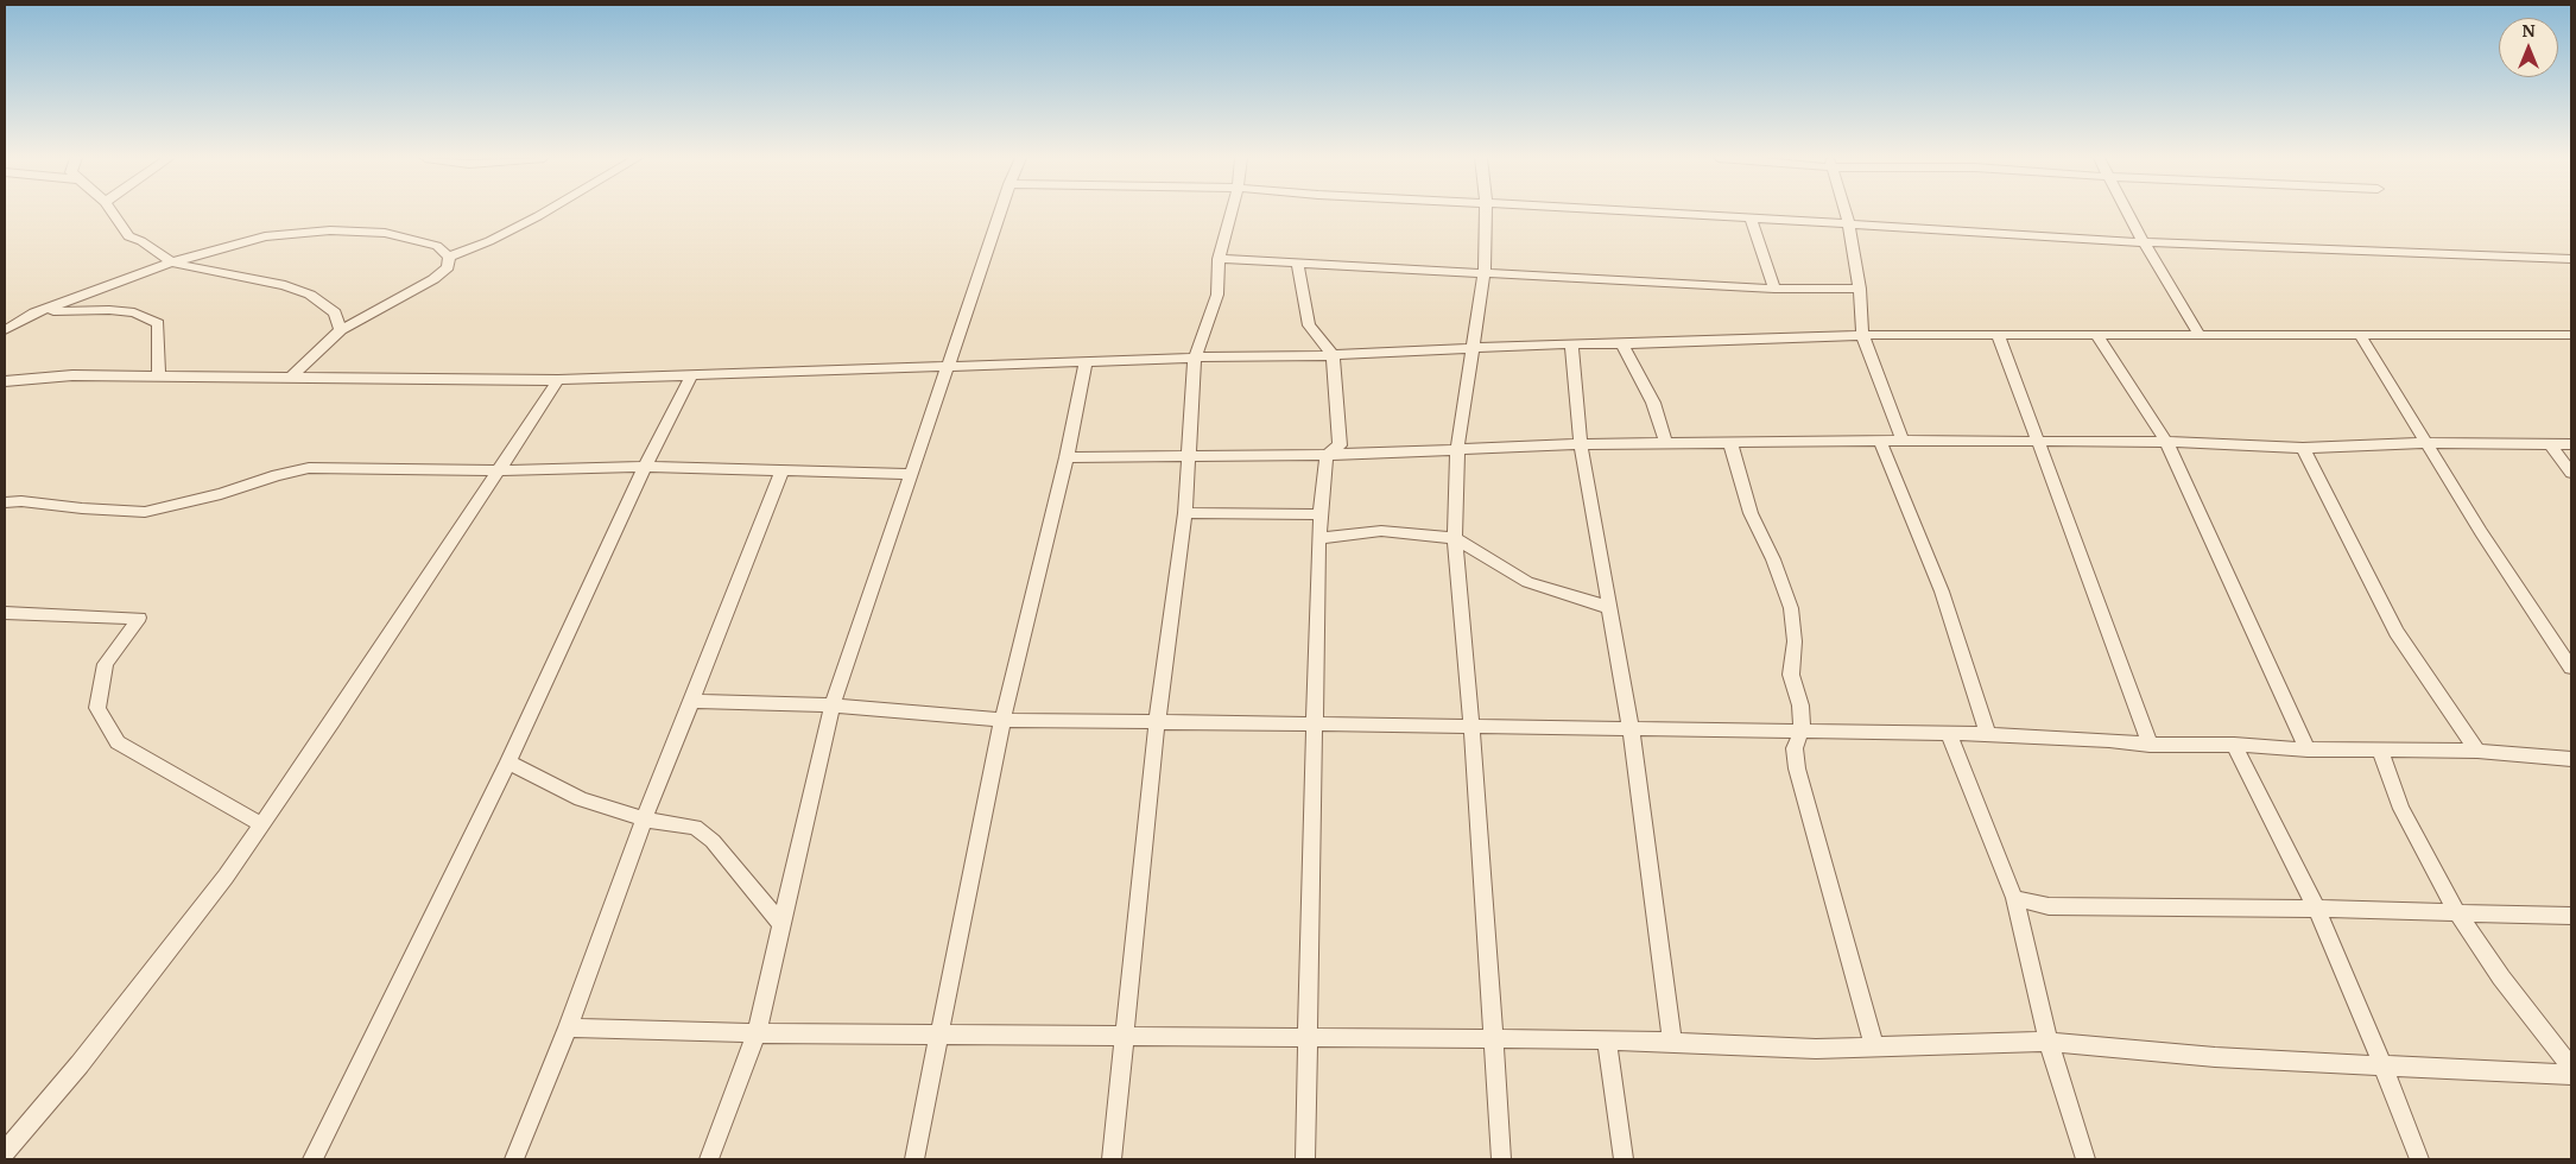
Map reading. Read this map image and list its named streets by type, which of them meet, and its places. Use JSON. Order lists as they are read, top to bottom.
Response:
{
  "north": "top"
}
